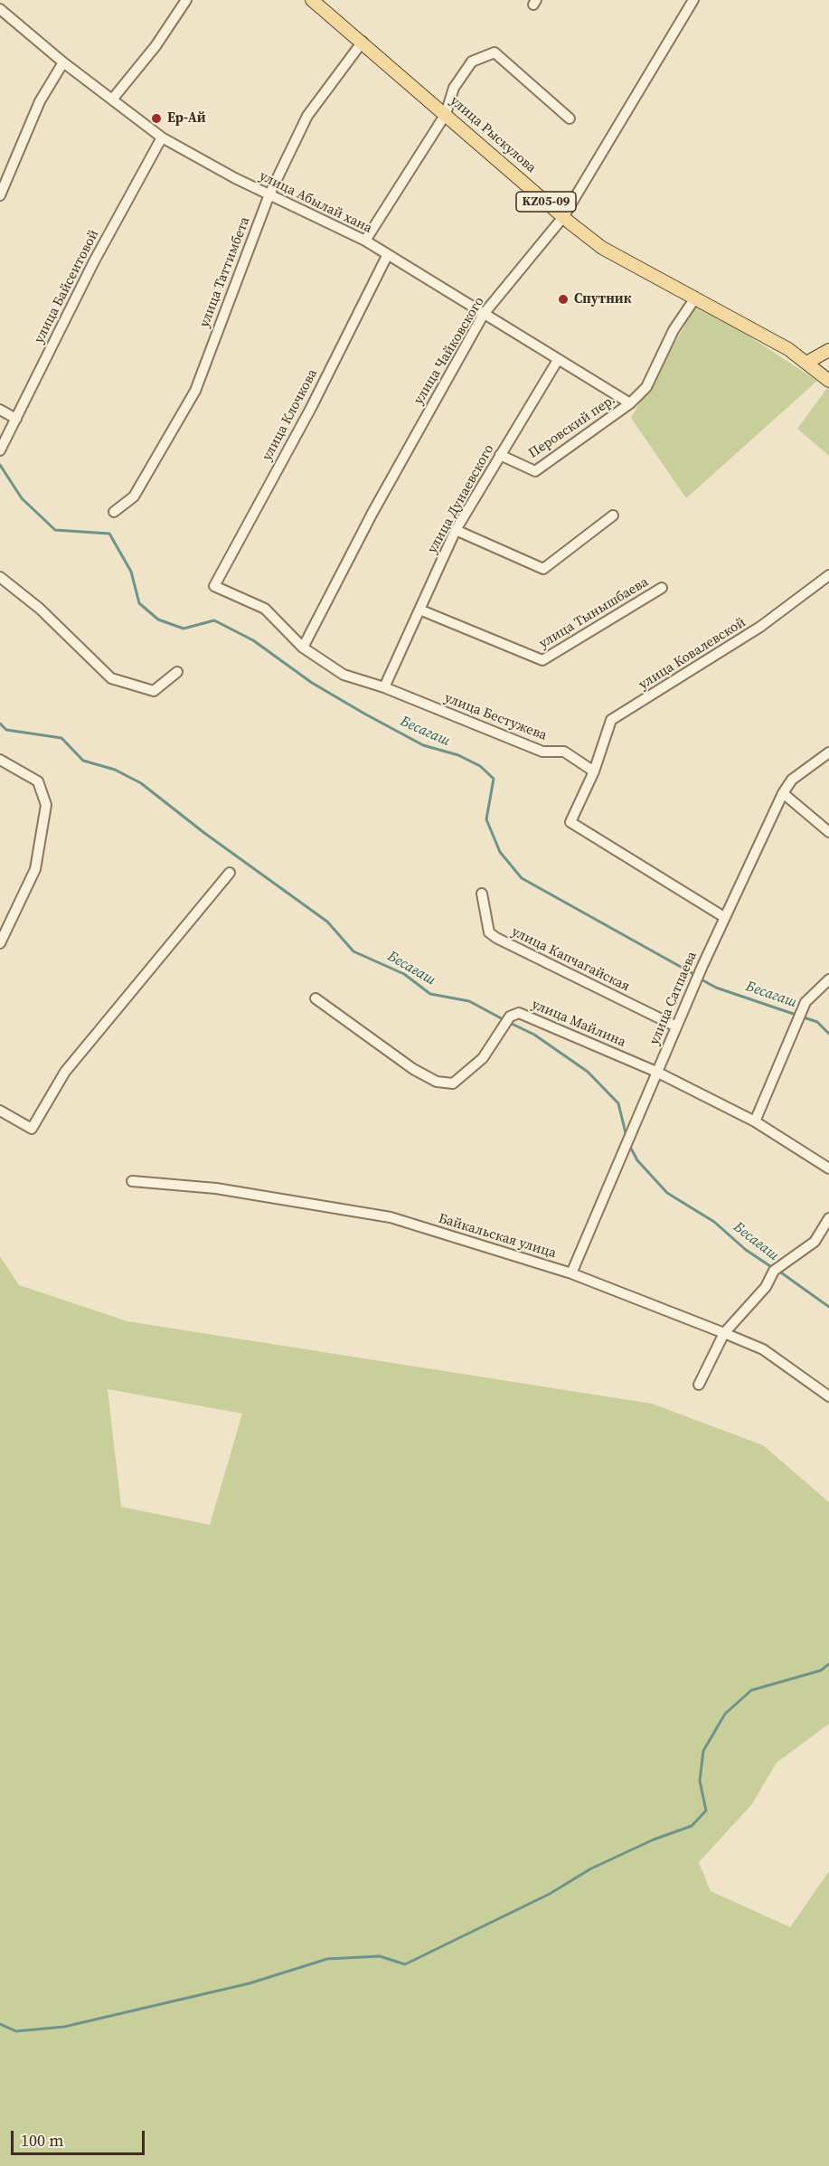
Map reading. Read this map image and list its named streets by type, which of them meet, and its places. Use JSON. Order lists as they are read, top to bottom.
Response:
{
  "streets": {
    "main road": ["улица Рыскулова", "KZ05-09"],
    "street": [
      "улица Абылай хана",
      "улица Таттимбета",
      "улица Байсеитовой",
      "улица Чайковского",
      "улица Клочкова",
      "Перовский пер.",
      "улица Дунаевского",
      "улица Тынышбаева",
      "улица Ковалевской",
      "улица Бестужева",
      "улица Капчагайская",
      "улица Сатпаева",
      "улица Майлина",
      "Байкальская улица"
    ]
  },
  "crossings": [
    ["улица Рыскулова", "улица Таттимбета"],
    ["улица Рыскулова", "улица Чайковского"],
    ["улица Абылай хана", "улица Таттимбета"],
    ["улица Абылай хана", "улица Байсеитовой"],
    ["улица Абылай хана", "улица Чайковского"],
    ["улица Абылай хана", "улица Клочкова"],
    ["улица Абылай хана", "Перовский пер."],
    ["улица Абылай хана", "улица Дунаевского"],
    ["улица Чайковского", "улица Бестужева"],
    ["улица Клочкова", "улица Бестужева"],
    ["Перовский пер.", "улица Дунаевского"],
    ["улица Дунаевского", "улица Тынышбаева"],
    ["улица Дунаевского", "улица Бестужева"],
    ["улица Ковалевской", "улица Бестужева"],
    ["улица Капчагайская", "улица Сатпаева"],
    ["улица Сатпаева", "улица Майлина"],
    ["улица Сатпаева", "Байкальская улица"]
  ],
  "water": ["Бесагаш", "Бесағаш"],
  "places": ["Ер-Ай", "Спутник"],
  "scale_bar": "100 m"
}
